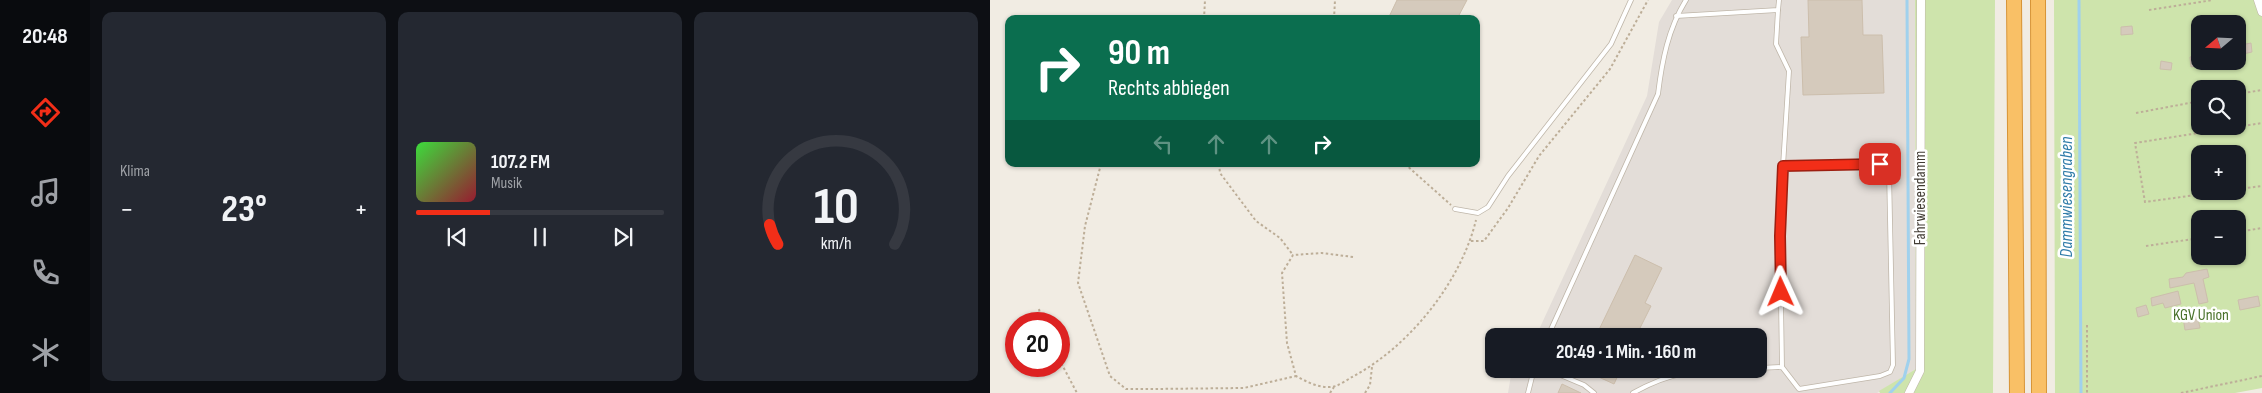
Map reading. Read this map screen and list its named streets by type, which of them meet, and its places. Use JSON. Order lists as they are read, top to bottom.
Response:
{
  "streets": {
    "street": ["Fahrwiesendamm"]
  },
  "water": ["Dammwiesengraben"],
  "parks": ["KGV Union"],
  "north": "left",
  "page": {
    "tabs": "20:48",
    "tile": "Klima",
    "map_buttons": ["+", "−"],
    "turn": ["90 m", "Rechts abbiegen"],
    "song": ["107.2 FM", "Musik"],
    "heat": ["−", "23°", "+"],
    "limit": "20",
    "trip": "20:49 · 1 Min. · 160 m",
    "gauge": ["10", "km/h"]
  }
}
